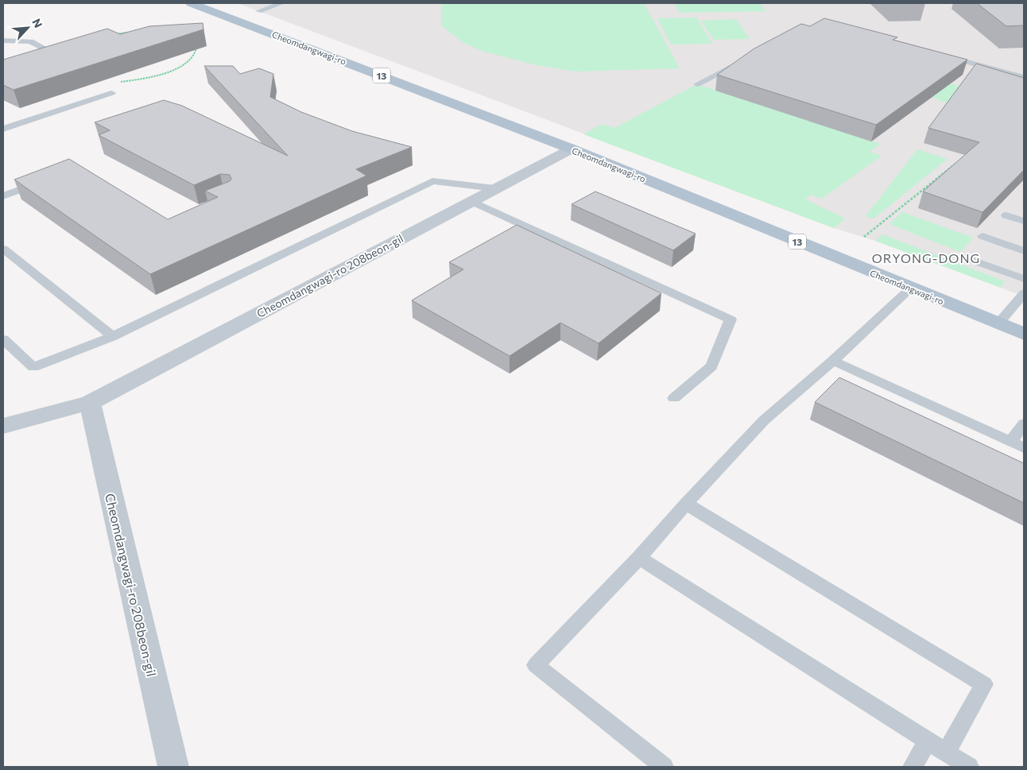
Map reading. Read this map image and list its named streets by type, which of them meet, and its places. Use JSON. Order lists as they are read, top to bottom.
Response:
{
  "streets": {
    "main road": ["Cheomdangwagi-ro", "13"],
    "street": ["Cheomdangwagi-ro 208beon-gil"]
  },
  "crossings": [
    ["Cheomdangwagi-ro", "Cheomdangwagi-ro 208beon-gil"]
  ],
  "districts": ["ORYONG-DONG"],
  "north": "top right"
}
